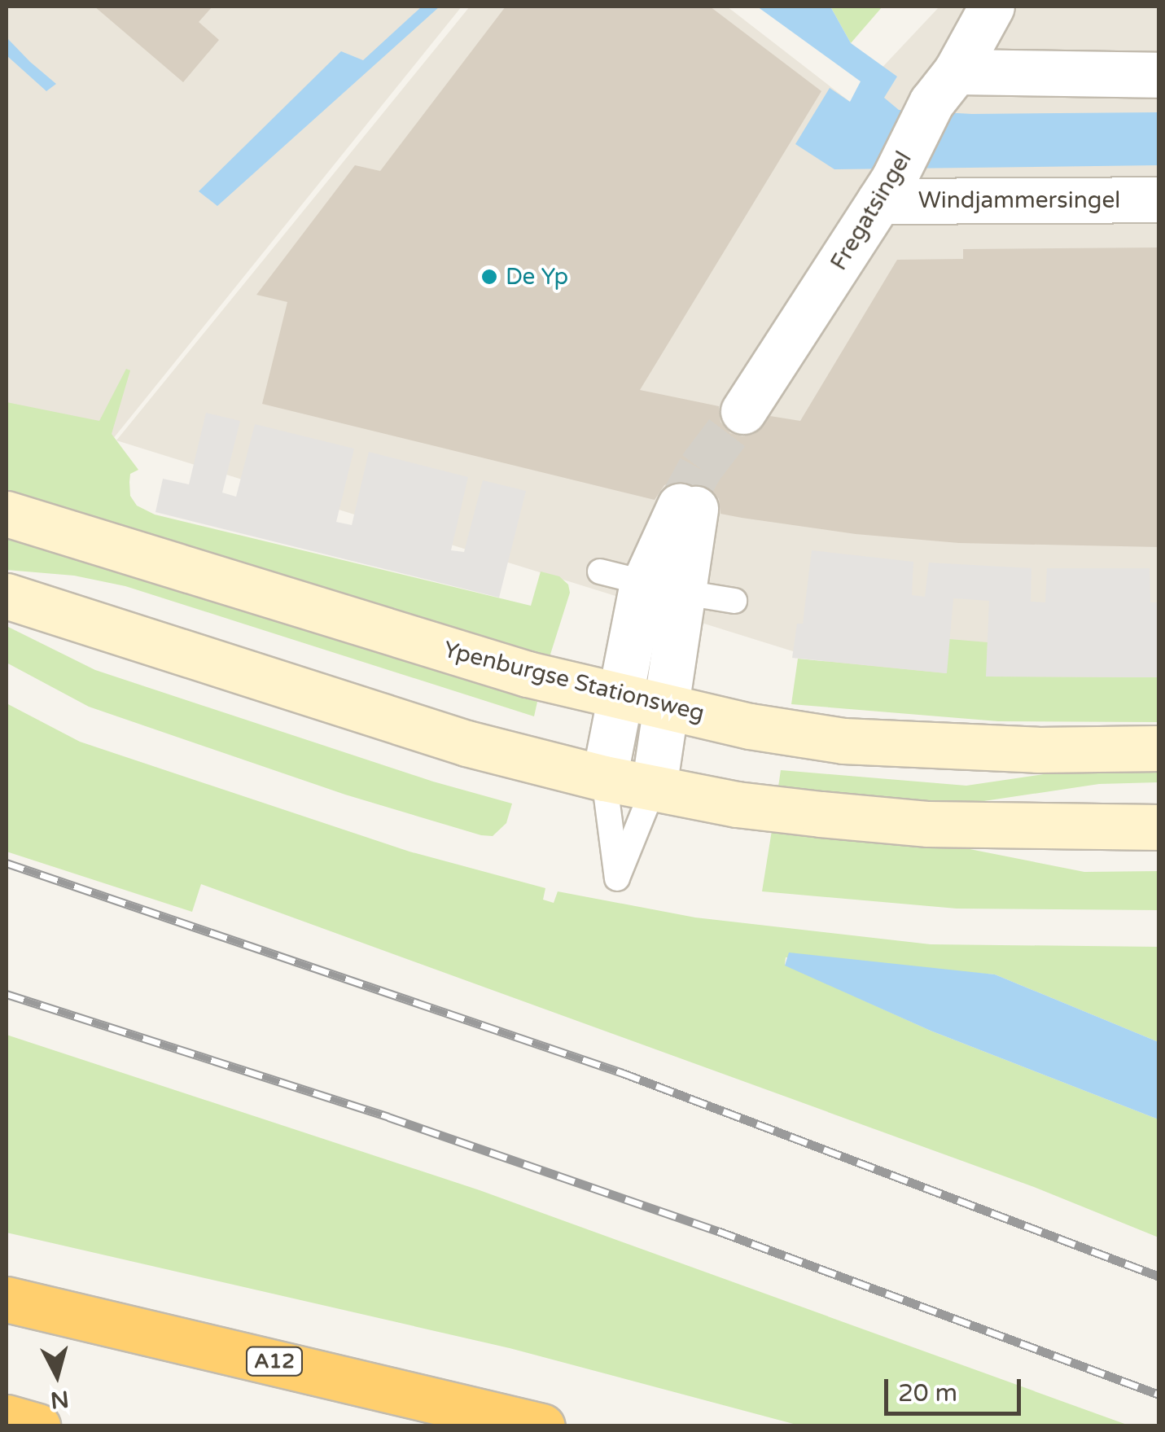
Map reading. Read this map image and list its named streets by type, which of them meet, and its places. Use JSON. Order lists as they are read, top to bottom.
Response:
{
  "streets": {
    "highway": ["A12"],
    "main road": ["Ypenburgse Stationsweg"],
    "street": ["Windjammersingel", "Fregatsingel"]
  },
  "crossings": [
    ["Windjammersingel", "Fregatsingel"]
  ],
  "places": ["De Yp"],
  "scale_bar": "20 m",
  "north": "bottom"
}
